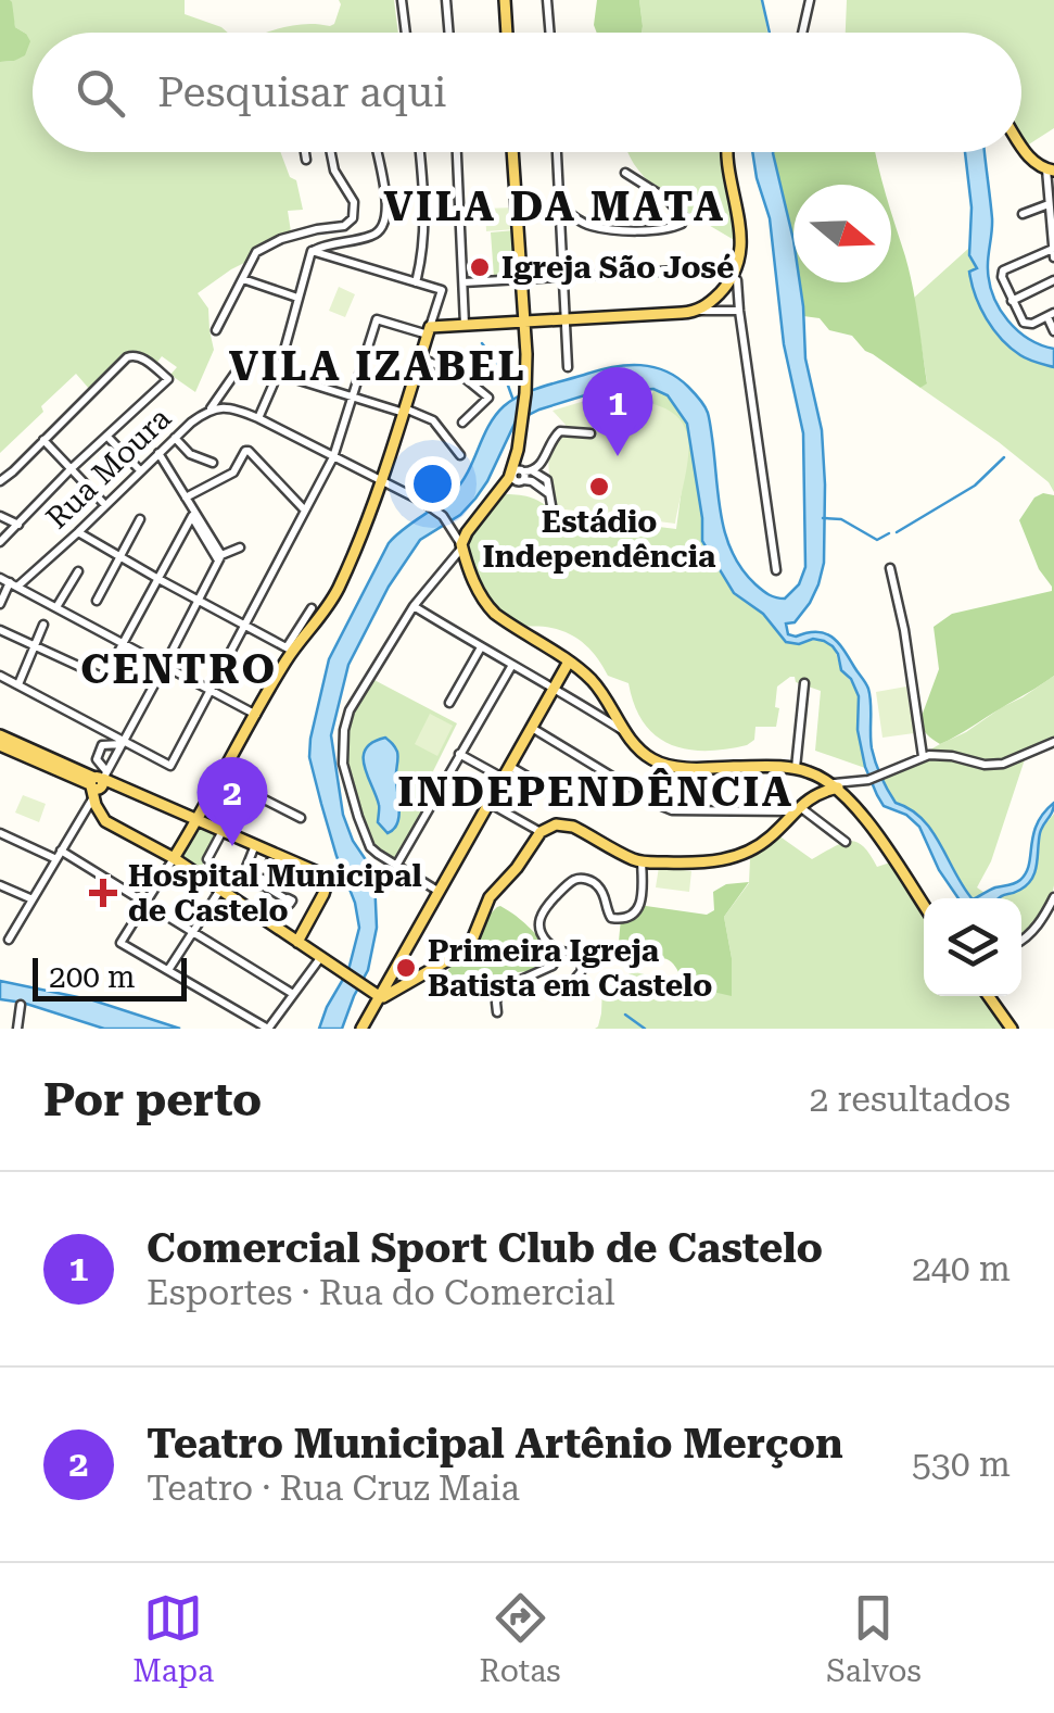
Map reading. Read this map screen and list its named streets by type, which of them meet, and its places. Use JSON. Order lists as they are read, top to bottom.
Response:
{
  "streets": {
    "street": ["Rua Moura"]
  },
  "districts": [
    "VILA DA MATA",
    "VILA IZABEL",
    "CENTRO",
    "INDEPENDÊNCIA"
  ],
  "places": {
    "other": ["Igreja São José", "Estádio Independência", "Primeira Igreja Batista em Castelo"],
    "health": ["Hospital Municipal de Castelo"]
  },
  "scale_bar": "200 m",
  "north": "right",
  "page": {
    "search": "Pesquisar aqui",
    "pins": ["1", "2"],
    "scale": "200 m",
    "heading": ["Por perto", "2 resultados"],
    "list": [
      {
        "mark": "1",
        "name": "Comercial Sport Club de Castelo",
        "note": "Esportes · Rua do Comercial",
        "value": "240 m"
      },
      {
        "mark": "2",
        "name": "Teatro Municipal Artênio Merçon",
        "note": "Teatro · Rua Cruz Maia",
        "value": "530 m"
      }
    ],
    "nav": ["Mapa", "Rotas", "Salvos"]
  }
}
